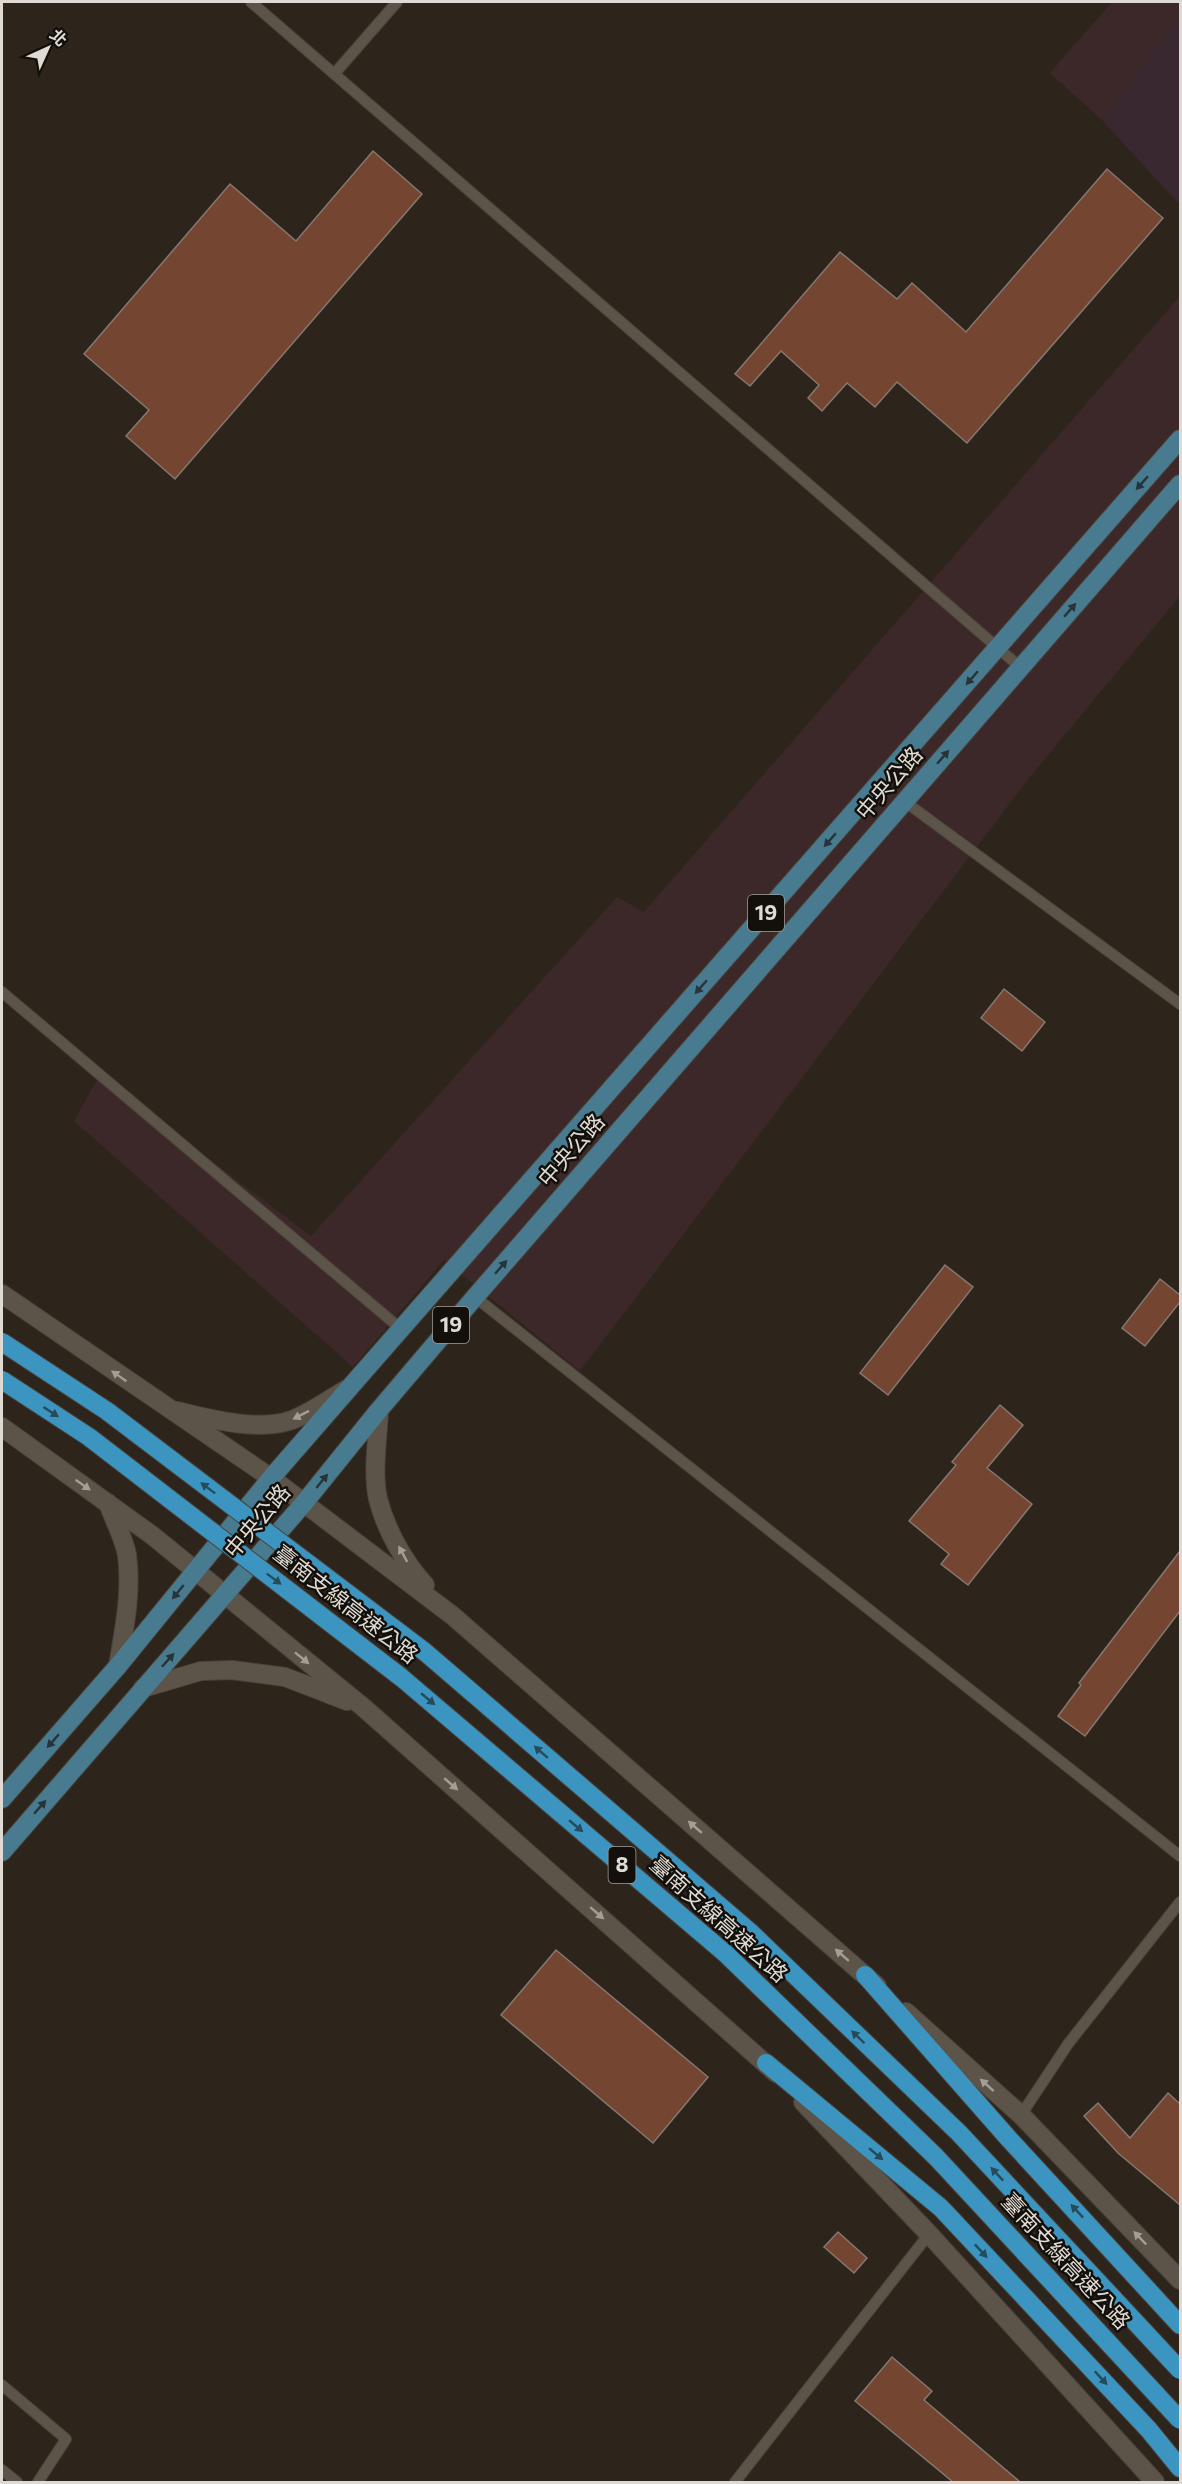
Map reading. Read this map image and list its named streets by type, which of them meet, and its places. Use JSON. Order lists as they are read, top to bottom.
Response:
{
  "streets": {
    "highway": ["臺南支線高速公路", "8"],
    "main road": ["中央公路", "19"]
  },
  "north": "top right"
}
